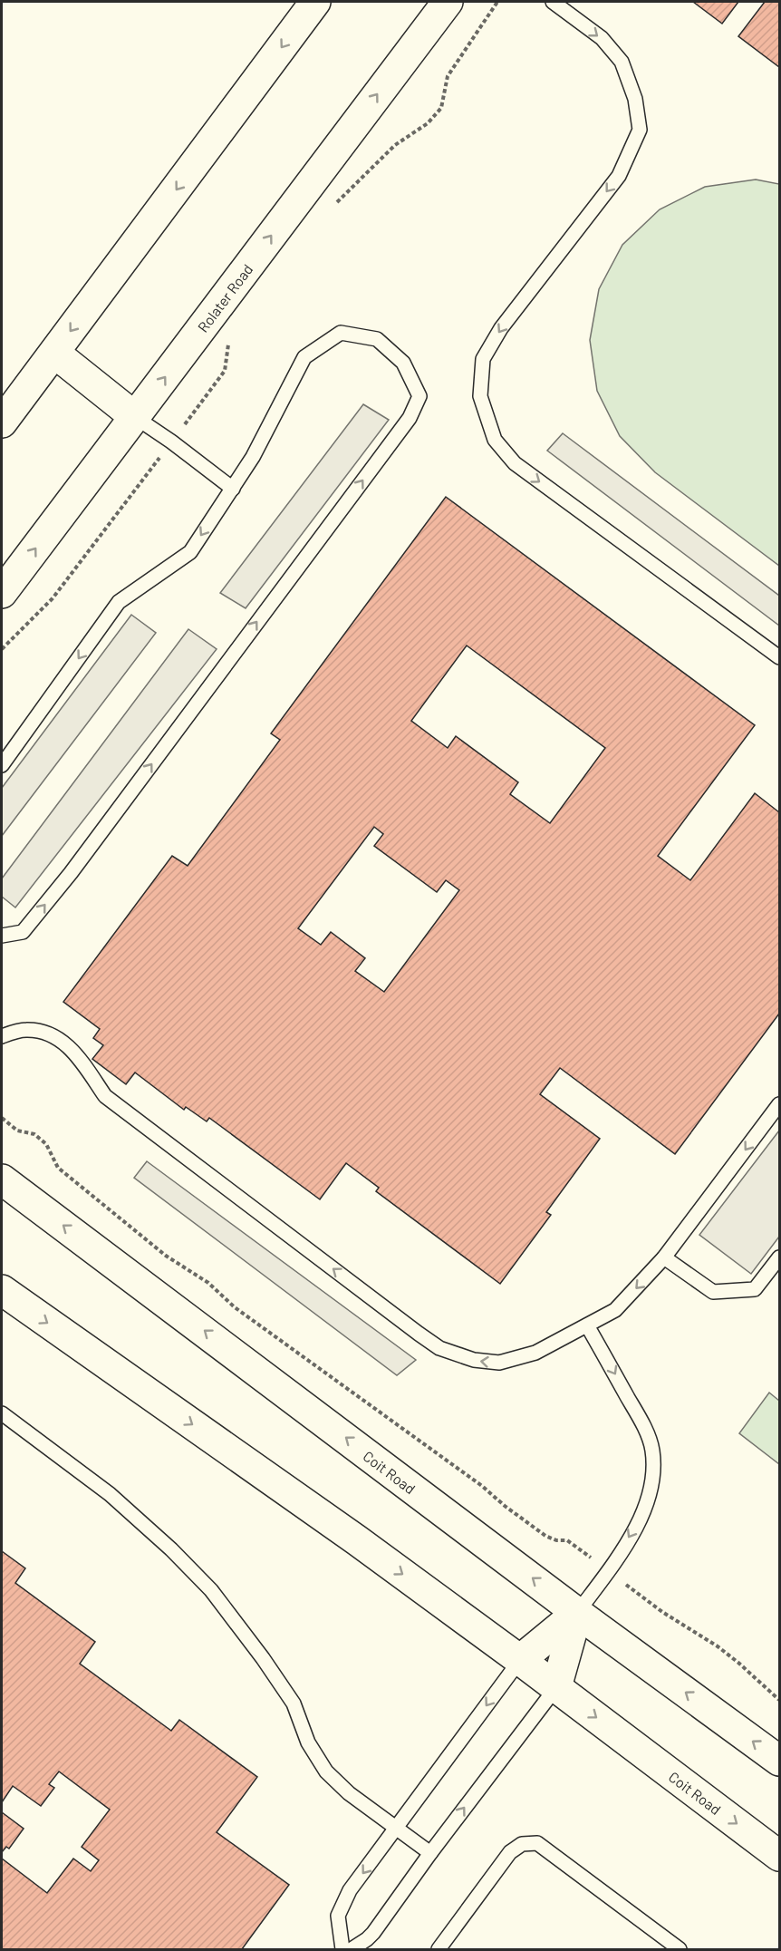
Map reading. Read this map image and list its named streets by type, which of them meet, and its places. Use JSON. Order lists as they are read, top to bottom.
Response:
{
  "streets": {
    "main road": ["Rolater Road", "Coit Road"]
  }
}
